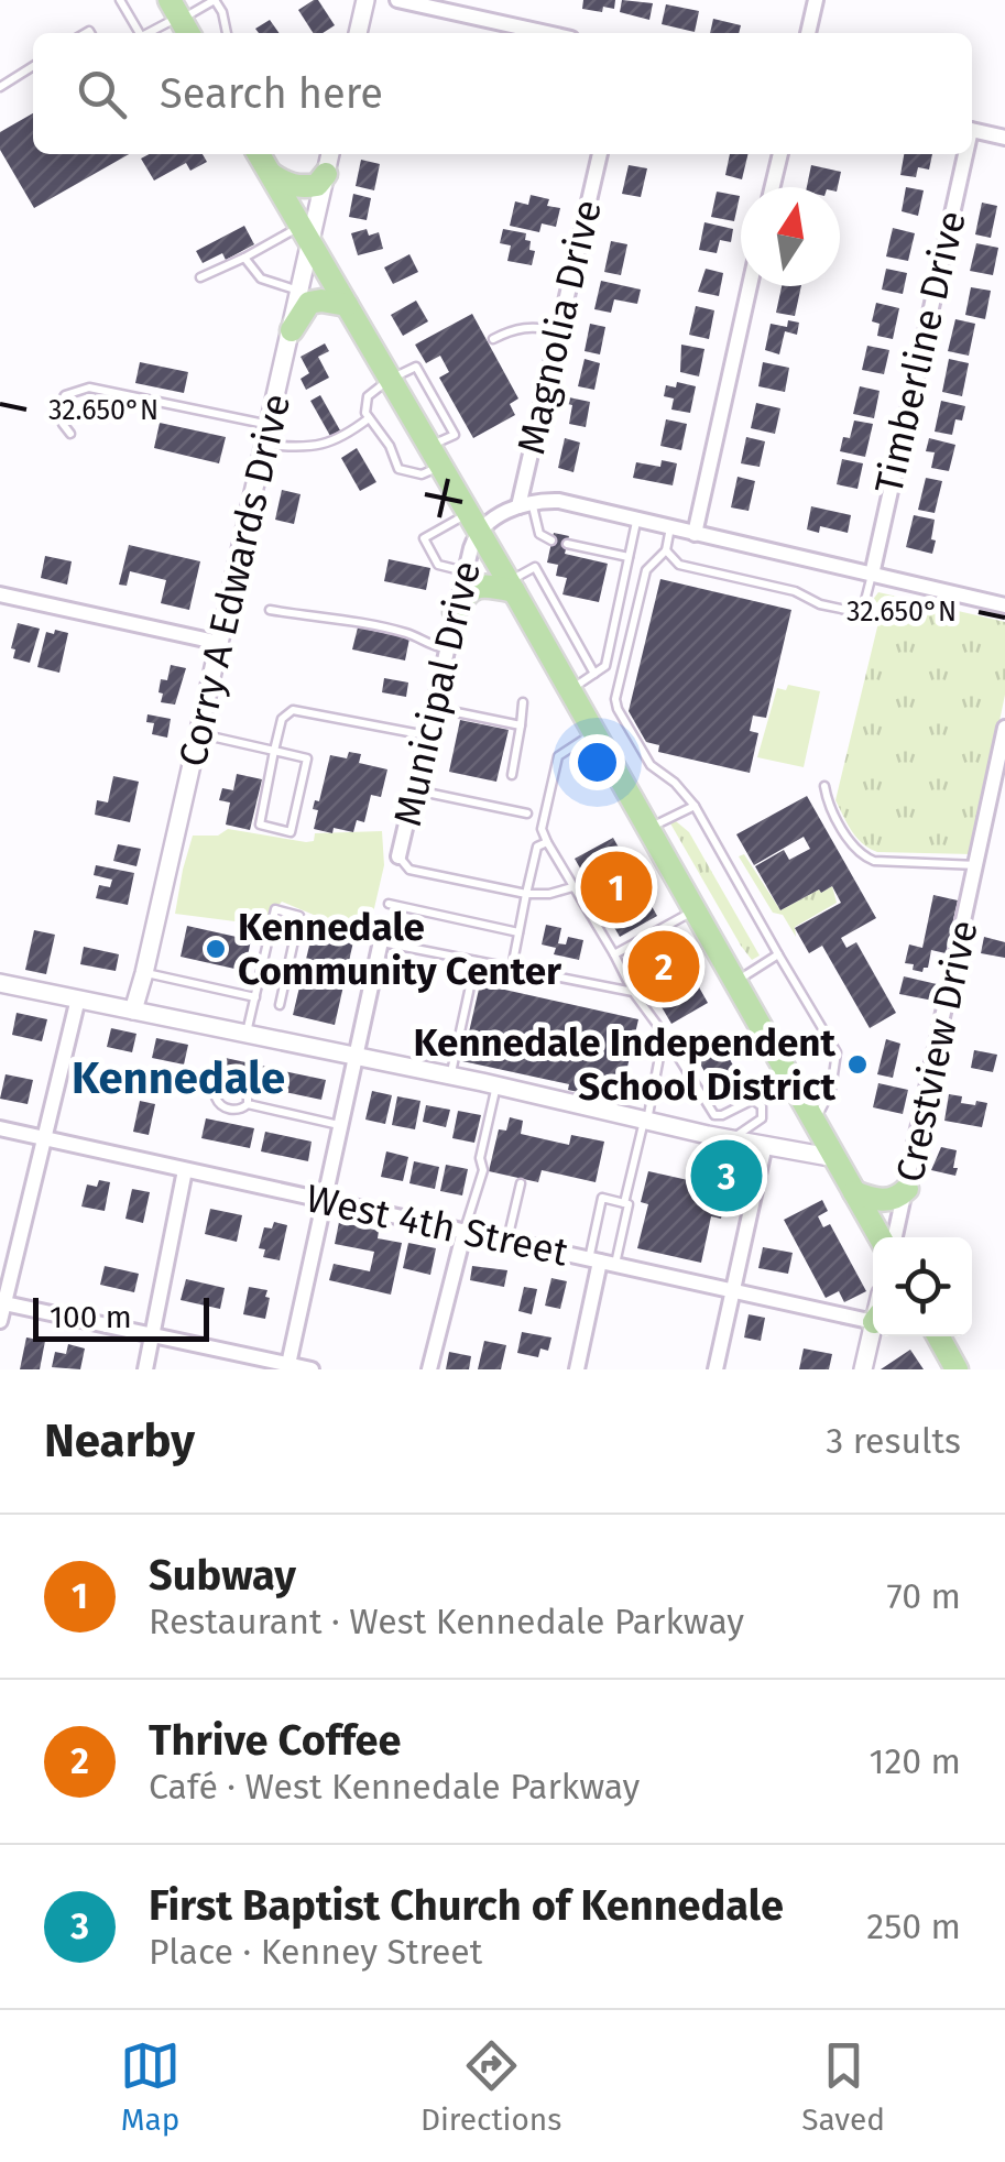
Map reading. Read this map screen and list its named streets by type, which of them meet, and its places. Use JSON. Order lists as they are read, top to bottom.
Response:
{
  "streets": {
    "street": [
      "Magnolia Drive",
      "Timberline Drive",
      "Corry A Edwards Drive",
      "Municipal Drive",
      "Crestview Drive",
      "West 4th Street"
    ]
  },
  "districts": ["Kennedale"],
  "places": ["Kennedale Community Center", "Kennedale Independent School District"],
  "scale_bar": "100 m",
  "north": "top",
  "page": {
    "search": "Search here",
    "pins": ["1", "2", "3"],
    "scale": "100 m",
    "heading": ["Nearby", "3 results"],
    "list": [
      {
        "mark": "1",
        "name": "Subway",
        "note": "Restaurant · West Kennedale Parkway",
        "value": "70 m"
      },
      {
        "mark": "2",
        "name": "Thrive Coffee",
        "note": "Café · West Kennedale Parkway",
        "value": "120 m"
      },
      {
        "mark": "3",
        "name": "First Baptist Church of Kennedale",
        "note": "Place · Kenney Street",
        "value": "250 m"
      }
    ],
    "nav": ["Map", "Directions", "Saved"]
  },
  "coordinates": ["32.650°N"]
}
